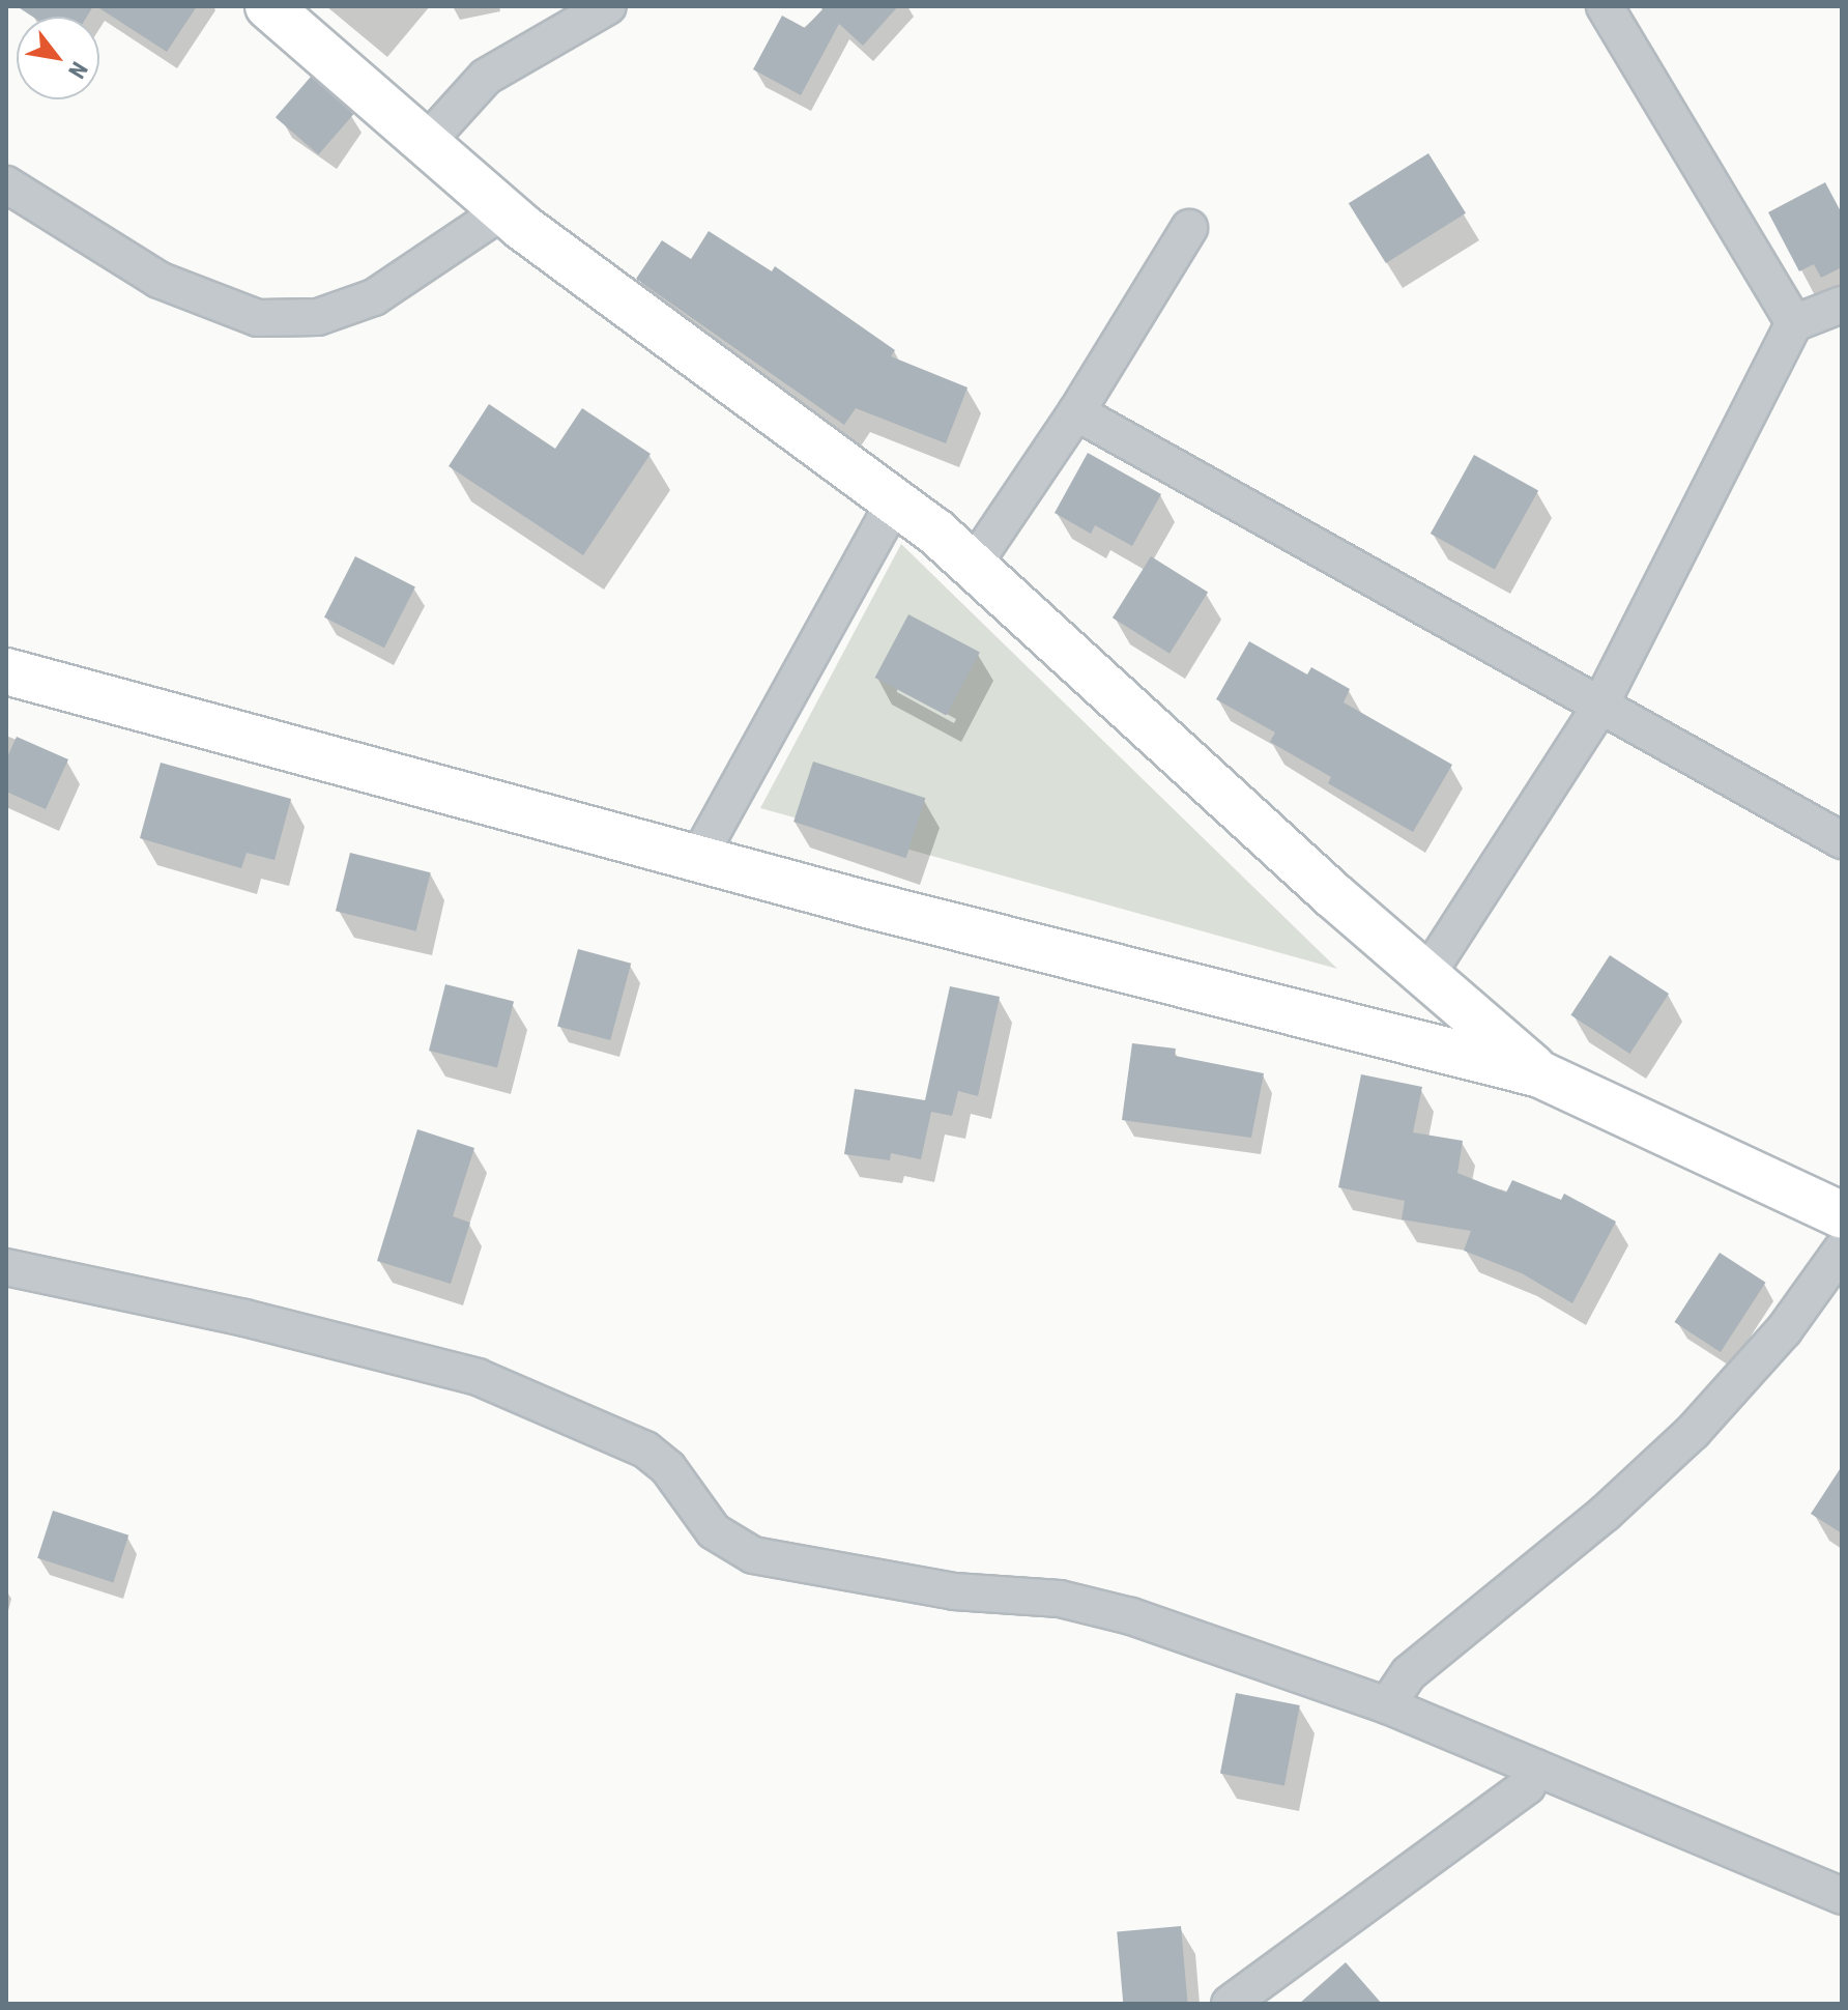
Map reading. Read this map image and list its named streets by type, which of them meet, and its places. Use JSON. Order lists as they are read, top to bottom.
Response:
{
  "north": "bottom right"
}
